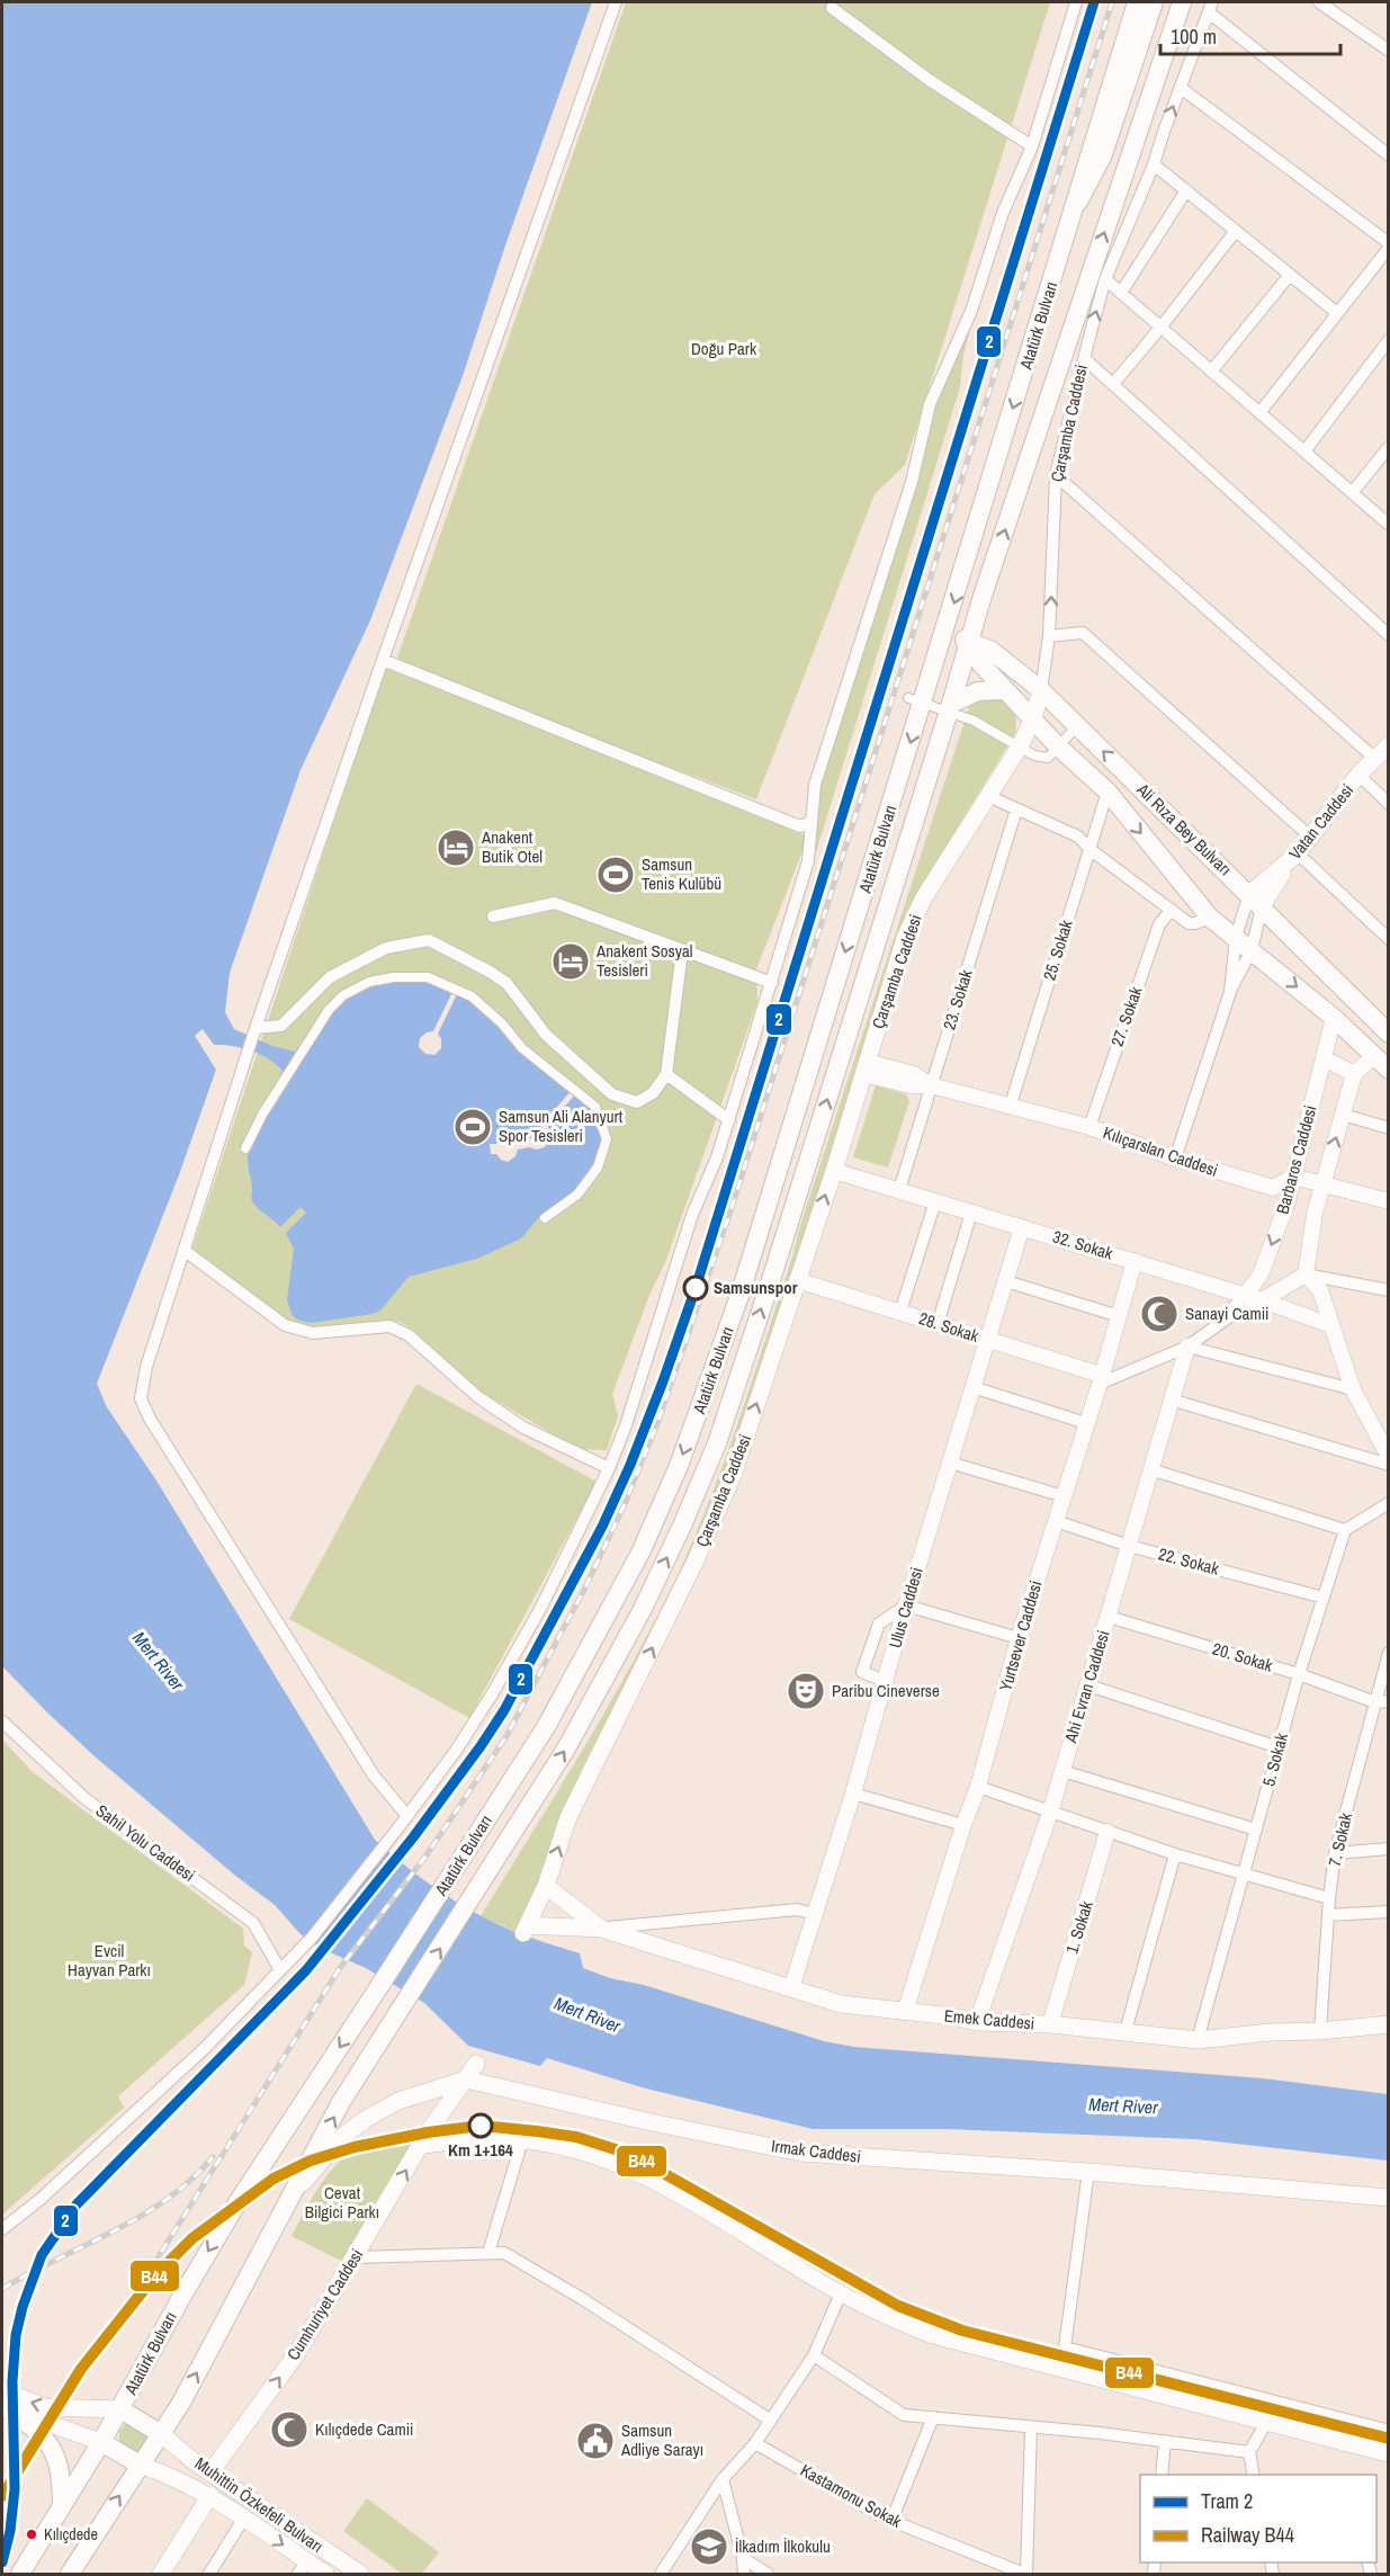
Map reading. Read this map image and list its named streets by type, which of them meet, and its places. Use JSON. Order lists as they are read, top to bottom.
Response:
{
  "streets": {
    "main road": [
      "Atatürk Bulvarı",
      "Çarşamba Caddesi",
      "Vatan Caddesi",
      "Ali Rıza Bey Bulvarı",
      "Emek Caddesi",
      "Irmak Caddesi",
      "Cumhuriyet Caddesi",
      "Muhittin Özkefeli Bulvarı"
    ],
    "street": [
      "25. Sokak",
      "23. Sokak",
      "27. Sokak",
      "Kılıçarslan Caddesi",
      "Barbaros Caddesi",
      "32. Sokak",
      "28. Sokak",
      "22. Sokak",
      "Ulus Caddesi",
      "Yurtsever Caddesi",
      "20. Sokak",
      "Ahi Evran Caddesi",
      "5. Sokak",
      "7. Sokak",
      "Sahil Yolu Caddesi",
      "1. Sokak",
      "Kastamonu Sokak"
    ]
  },
  "crossings": [
    ["Atatürk Bulvarı", "Ali Rıza Bey Bulvarı"],
    ["Atatürk Bulvarı", "Muhittin Özkefeli Bulvarı"],
    ["Çarşamba Caddesi", "Ali Rıza Bey Bulvarı"],
    ["Çarşamba Caddesi", "Kılıçarslan Caddesi"],
    ["Çarşamba Caddesi", "32. Sokak"],
    ["Çarşamba Caddesi", "28. Sokak"],
    ["Çarşamba Caddesi", "Emek Caddesi"],
    ["Vatan Caddesi", "Ali Rıza Bey Bulvarı"],
    ["Ali Rıza Bey Bulvarı", "25. Sokak"],
    ["Ali Rıza Bey Bulvarı", "Barbaros Caddesi"],
    ["25. Sokak", "Kılıçarslan Caddesi"],
    ["23. Sokak", "Kılıçarslan Caddesi"],
    ["23. Sokak", "32. Sokak"],
    ["27. Sokak", "Kılıçarslan Caddesi"],
    ["Barbaros Caddesi", "32. Sokak"],
    ["32. Sokak", "Ulus Caddesi"],
    ["32. Sokak", "Yurtsever Caddesi"],
    ["28. Sokak", "Ulus Caddesi"],
    ["28. Sokak", "Yurtsever Caddesi"],
    ["22. Sokak", "Yurtsever Caddesi"],
    ["22. Sokak", "Ahi Evran Caddesi"],
    ["22. Sokak", "5. Sokak"],
    ["Ulus Caddesi", "Emek Caddesi"],
    ["Yurtsever Caddesi", "Emek Caddesi"],
    ["20. Sokak", "Ahi Evran Caddesi"],
    ["20. Sokak", "5. Sokak"],
    ["20. Sokak", "7. Sokak"],
    ["Ahi Evran Caddesi", "Emek Caddesi"],
    ["5. Sokak", "Emek Caddesi"],
    ["7. Sokak", "Emek Caddesi"],
    ["1. Sokak", "Emek Caddesi"],
    ["Irmak Caddesi", "Cumhuriyet Caddesi"],
    ["Cumhuriyet Caddesi", "Muhittin Özkefeli Bulvarı"]
  ],
  "one_way": ["Cumhuriyet Caddesi"],
  "water": ["Mert River"],
  "parks": ["Doğu Park", "Evcil Hayvan Parkı", "Cevat Bilgici Parkı"],
  "places": {
    "hotel": ["Anakent Butik Otel", "Anakent Sosyal Tesisleri"],
    "sports": ["Samsun Tenis Kulübü", "Samsun Ali Alanyurt Spor Tesisleri"],
    "other": ["Samsunspor", "Km 1+164", "Kılıçdede"],
    "mosque": ["Sanayi Camii", "Kılıçdede Camii"],
    "theatre": ["Paribu Cineverse"],
    "public building": ["Samsun Adliye Sarayı"],
    "school or university": ["İlkadım İlkokulu"]
  },
  "lines": ["tram line 2", "rail line B44"],
  "legend": ["Tram 2", "Railway B44"],
  "scale_bar": "100 m"
}
